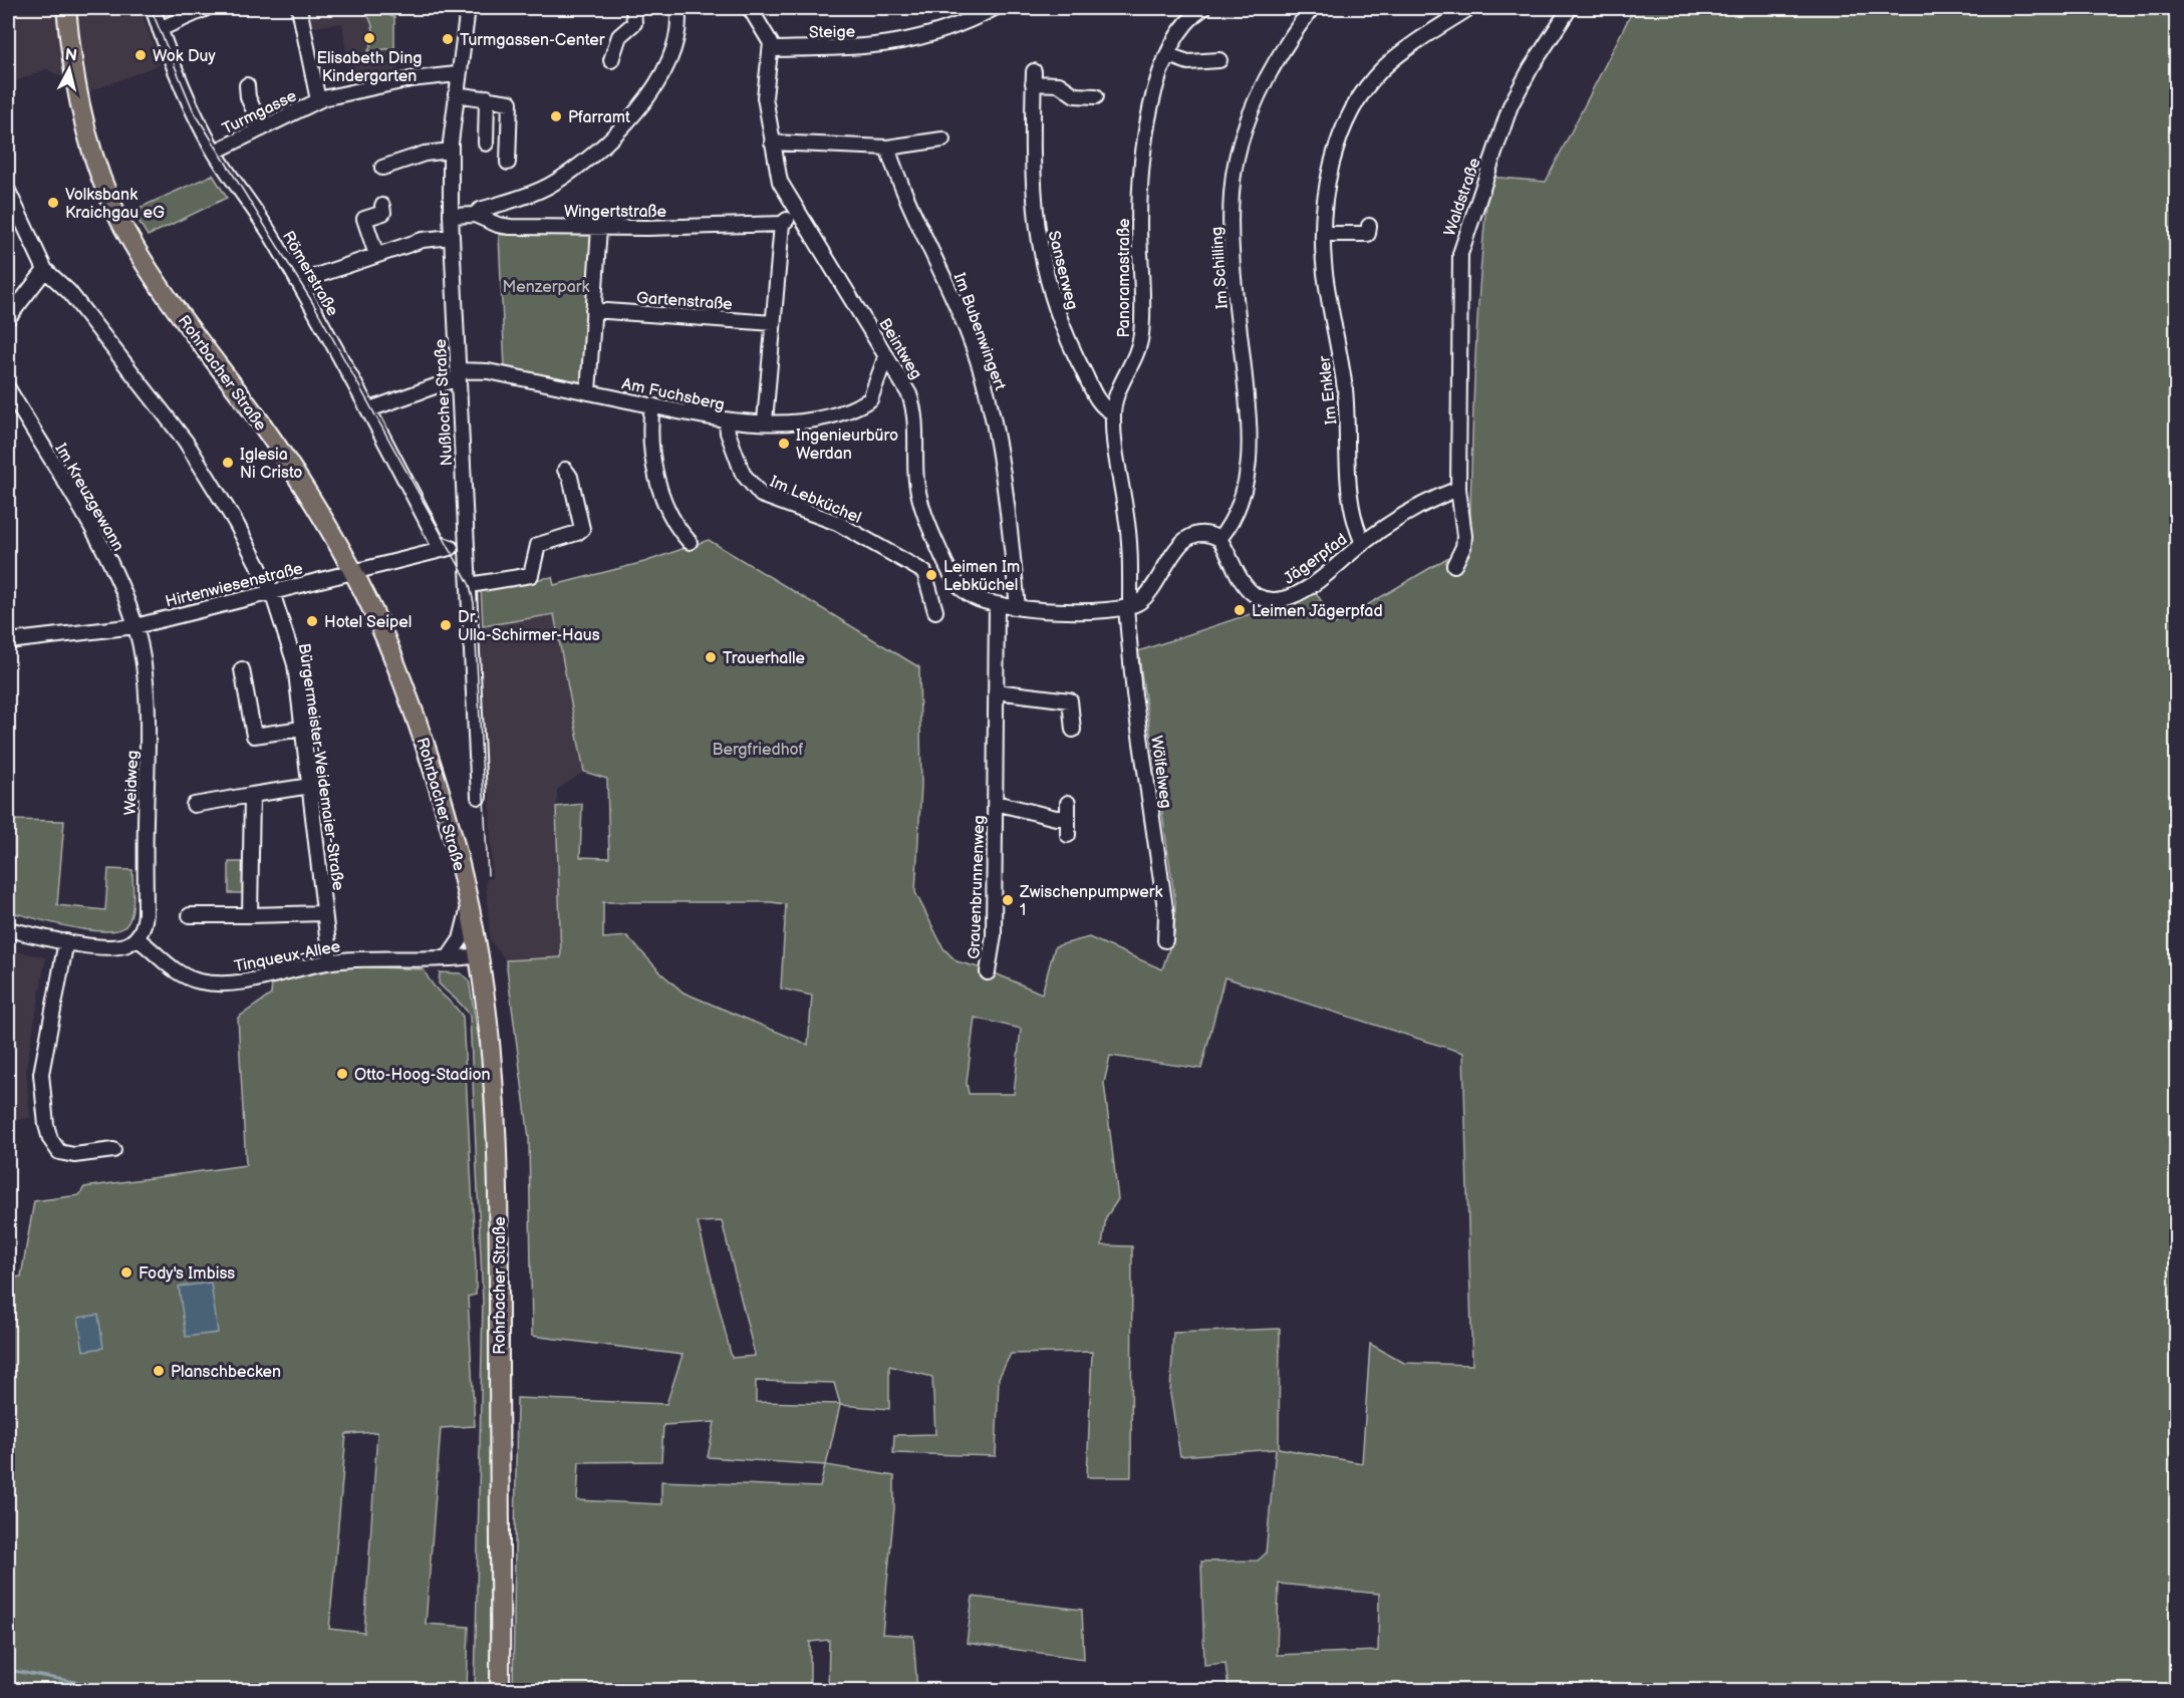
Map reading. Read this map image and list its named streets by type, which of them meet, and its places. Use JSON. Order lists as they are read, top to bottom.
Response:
{
  "streets": {
    "main road": ["Rohrbacher Straße"],
    "street": [
      "Steige",
      "Turmgasse",
      "Waldstraße",
      "Wingertstraße",
      "Im Schilling",
      "Sanserweg",
      "Römerstraße",
      "Panoramastraße",
      "Gartenstraße",
      "Im Bubenwingert",
      "Beintweg",
      "Im Enkler",
      "Am Fuchsberg",
      "Nußlocher Straße",
      "Im Kreuzgewann",
      "Im Lebküchel",
      "Jägerpfad",
      "Hirtenwiesenstraße",
      "Bürgermeister-Weidemaier-Straße",
      "Wölfelweg",
      "Weidweg",
      "Grauenbrunnenweg",
      "Tinqueux-Allee"
    ]
  },
  "crossings": [
    ["Steige", "Beintweg"],
    ["Turmgasse", "Römerstraße"],
    ["Turmgasse", "Nußlocher Straße"],
    ["Waldstraße", "Jägerpfad"],
    ["Wingertstraße", "Nußlocher Straße"],
    ["Im Schilling", "Jägerpfad"],
    ["Sanserweg", "Panoramastraße"],
    ["Römerstraße", "Hirtenwiesenstraße"],
    ["Panoramastraße", "Beintweg"],
    ["Panoramastraße", "Wölfelweg"],
    ["Im Bubenwingert", "Beintweg"],
    ["Beintweg", "Am Fuchsberg"],
    ["Beintweg", "Wölfelweg"],
    ["Beintweg", "Grauenbrunnenweg"],
    ["Rohrbacher Straße", "Hirtenwiesenstraße"],
    ["Rohrbacher Straße", "Tinqueux-Allee"],
    ["Im Enkler", "Jägerpfad"],
    ["Am Fuchsberg", "Nußlocher Straße"],
    ["Am Fuchsberg", "Im Lebküchel"],
    ["Nußlocher Straße", "Hirtenwiesenstraße"],
    ["Im Kreuzgewann", "Hirtenwiesenstraße"],
    ["Im Kreuzgewann", "Weidweg"],
    ["Hirtenwiesenstraße", "Bürgermeister-Weidemaier-Straße"],
    ["Hirtenwiesenstraße", "Weidweg"],
    ["Bürgermeister-Weidemaier-Straße", "Tinqueux-Allee"],
    ["Weidweg", "Tinqueux-Allee"]
  ],
  "parks": ["Menzerpark", "Bergfriedhof"],
  "places": [
    "Elisabeth Ding Kindergarten",
    "Turmgassen-Center",
    "Wok Duy",
    "Pfarramt",
    "Volksbank Kraichgau eG",
    "Ingenieurbüro Werdan",
    "Iglesia Ni Cristo",
    "Leimen Im Lebküchel",
    "Leimen Jägerpfad",
    "Hotel Seipel",
    "Dr. Ulla-Schirmer-Haus",
    "Trauerhalle",
    "Zwischenpumpwerk 1",
    "Otto-Hoog-Stadion",
    "Fody's Imbiss",
    "Planschbecken"
  ],
  "north": "top"
}
